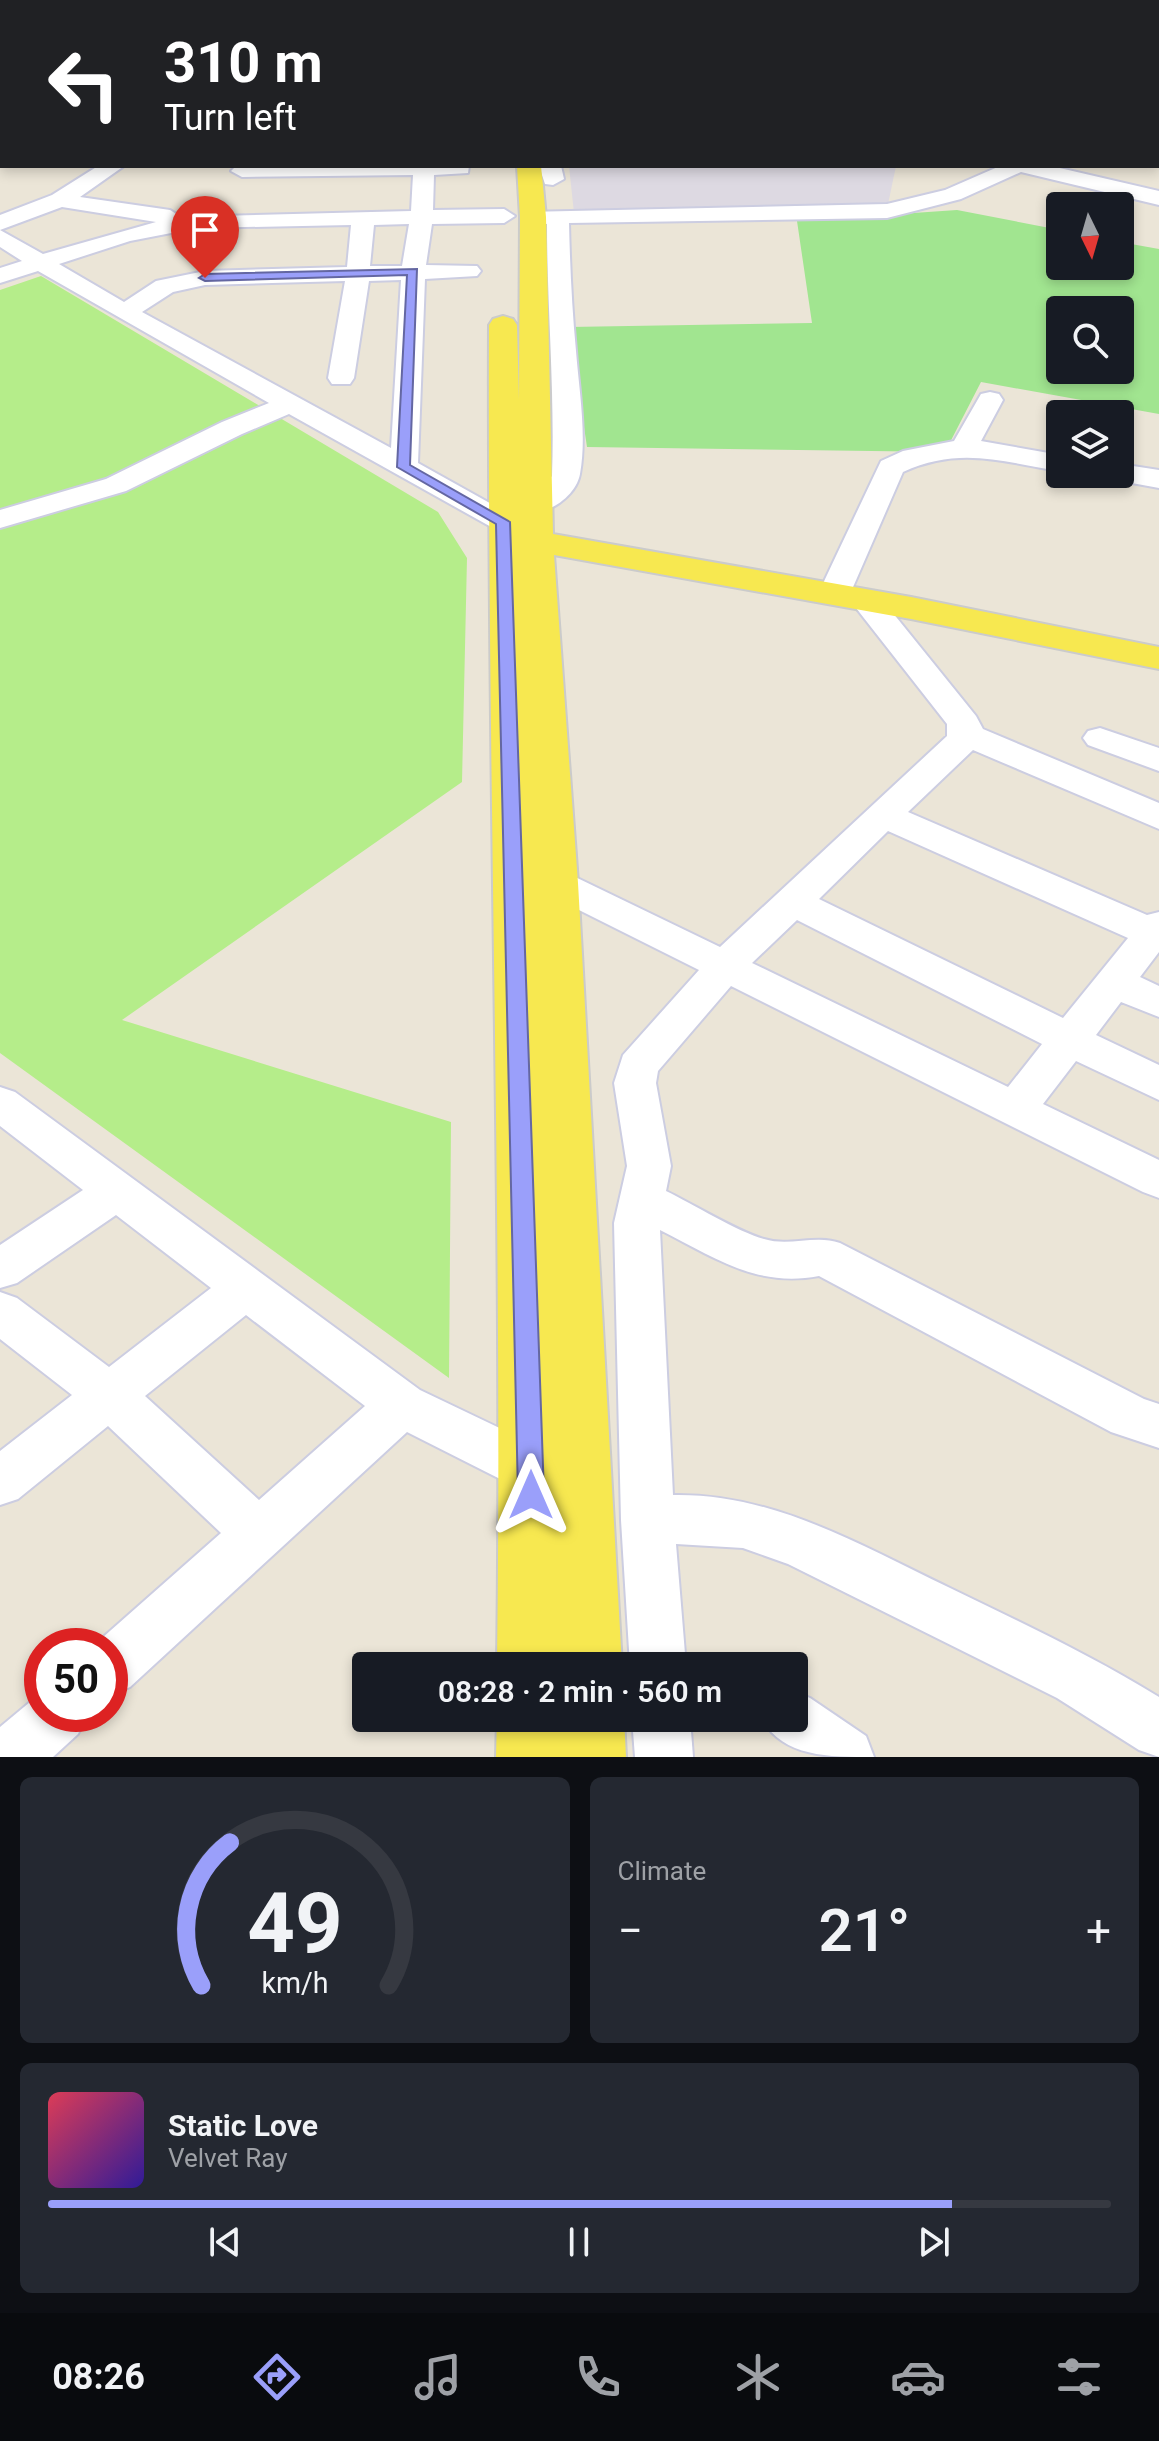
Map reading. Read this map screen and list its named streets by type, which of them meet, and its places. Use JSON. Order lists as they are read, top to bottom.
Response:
{
  "north": "bottom",
  "page": {
    "turn": ["310 m", "Turn left"],
    "limit": "50",
    "trip": "08:28 · 2 min · 560 m",
    "tile": "Climate",
    "heat": ["−", "21°", "+"],
    "song": ["Static Love", "Velvet Ray"],
    "tabs": "08:26",
    "gauge": ["49", "km/h"]
  }
}
